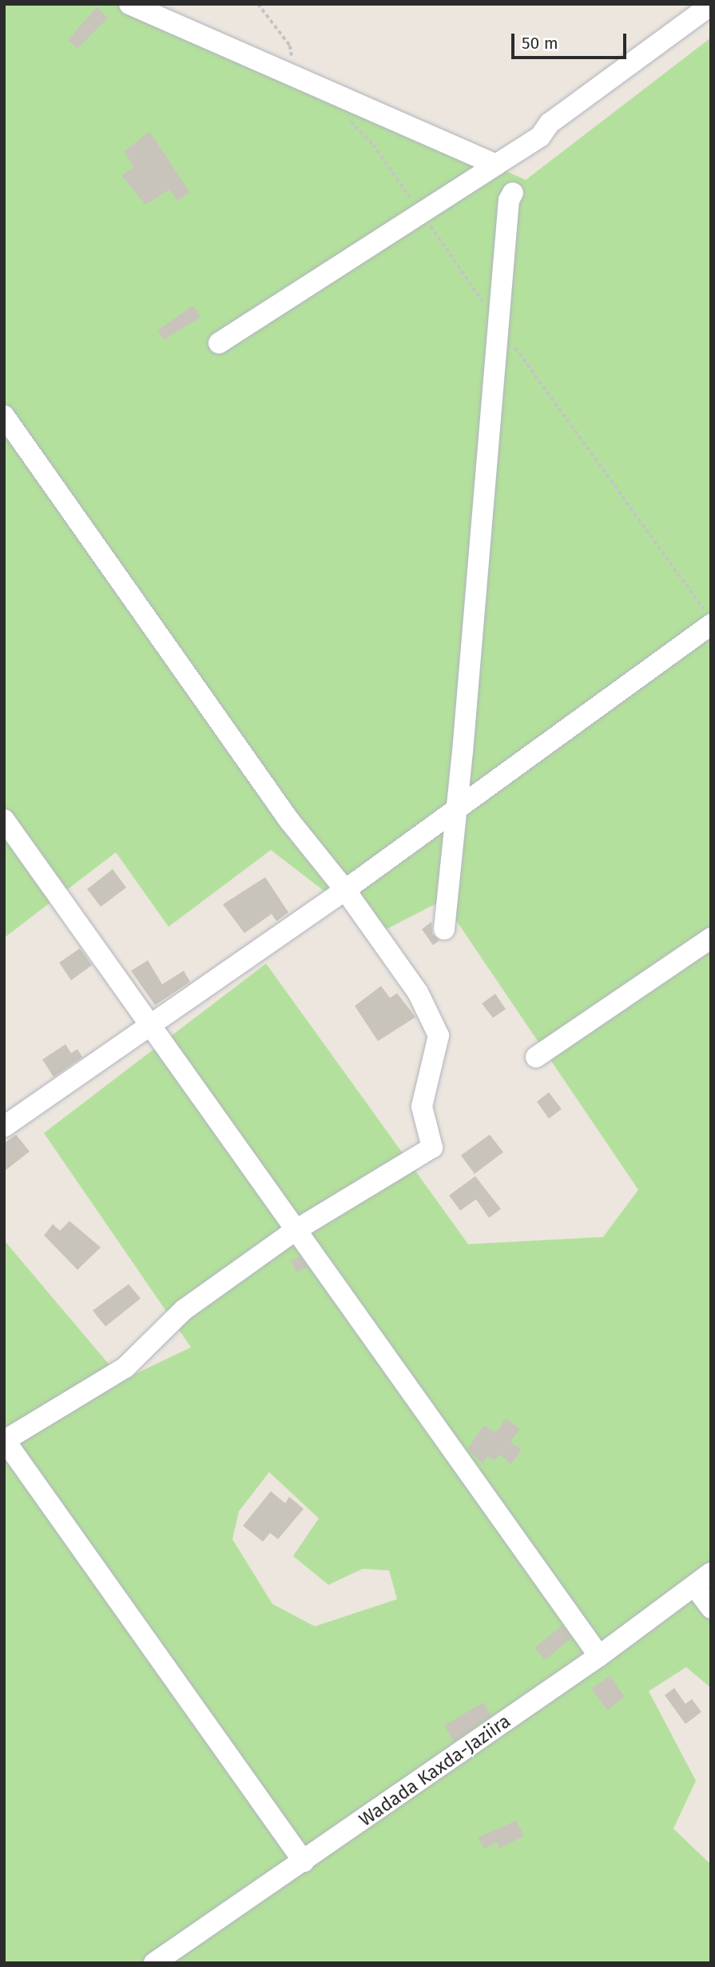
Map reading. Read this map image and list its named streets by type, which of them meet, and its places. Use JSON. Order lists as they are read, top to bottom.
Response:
{
  "streets": {
    "street": ["Wadada Kaxda-Jaziira"]
  },
  "scale_bar": "50 m"
}
